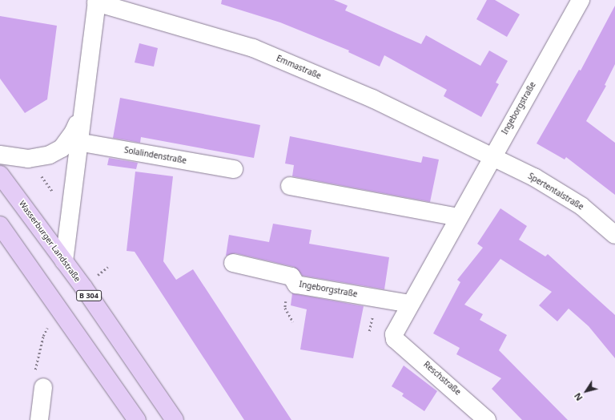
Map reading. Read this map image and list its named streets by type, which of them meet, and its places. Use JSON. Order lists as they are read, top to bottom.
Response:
{
  "streets": {
    "main road": ["Wasserburger Landstraße", "B 304"],
    "street": [
      "Emmastraße",
      "Ingeborgstraße",
      "Solalindenstraße",
      "Spertentalstraße",
      "Reschstraße"
    ]
  },
  "crossings": [
    ["Emmastraße", "Ingeborgstraße"],
    ["Emmastraße", "Spertentalstraße"],
    ["Ingeborgstraße", "Spertentalstraße"],
    ["Ingeborgstraße", "Reschstraße"]
  ],
  "north": "bottom left"
}
